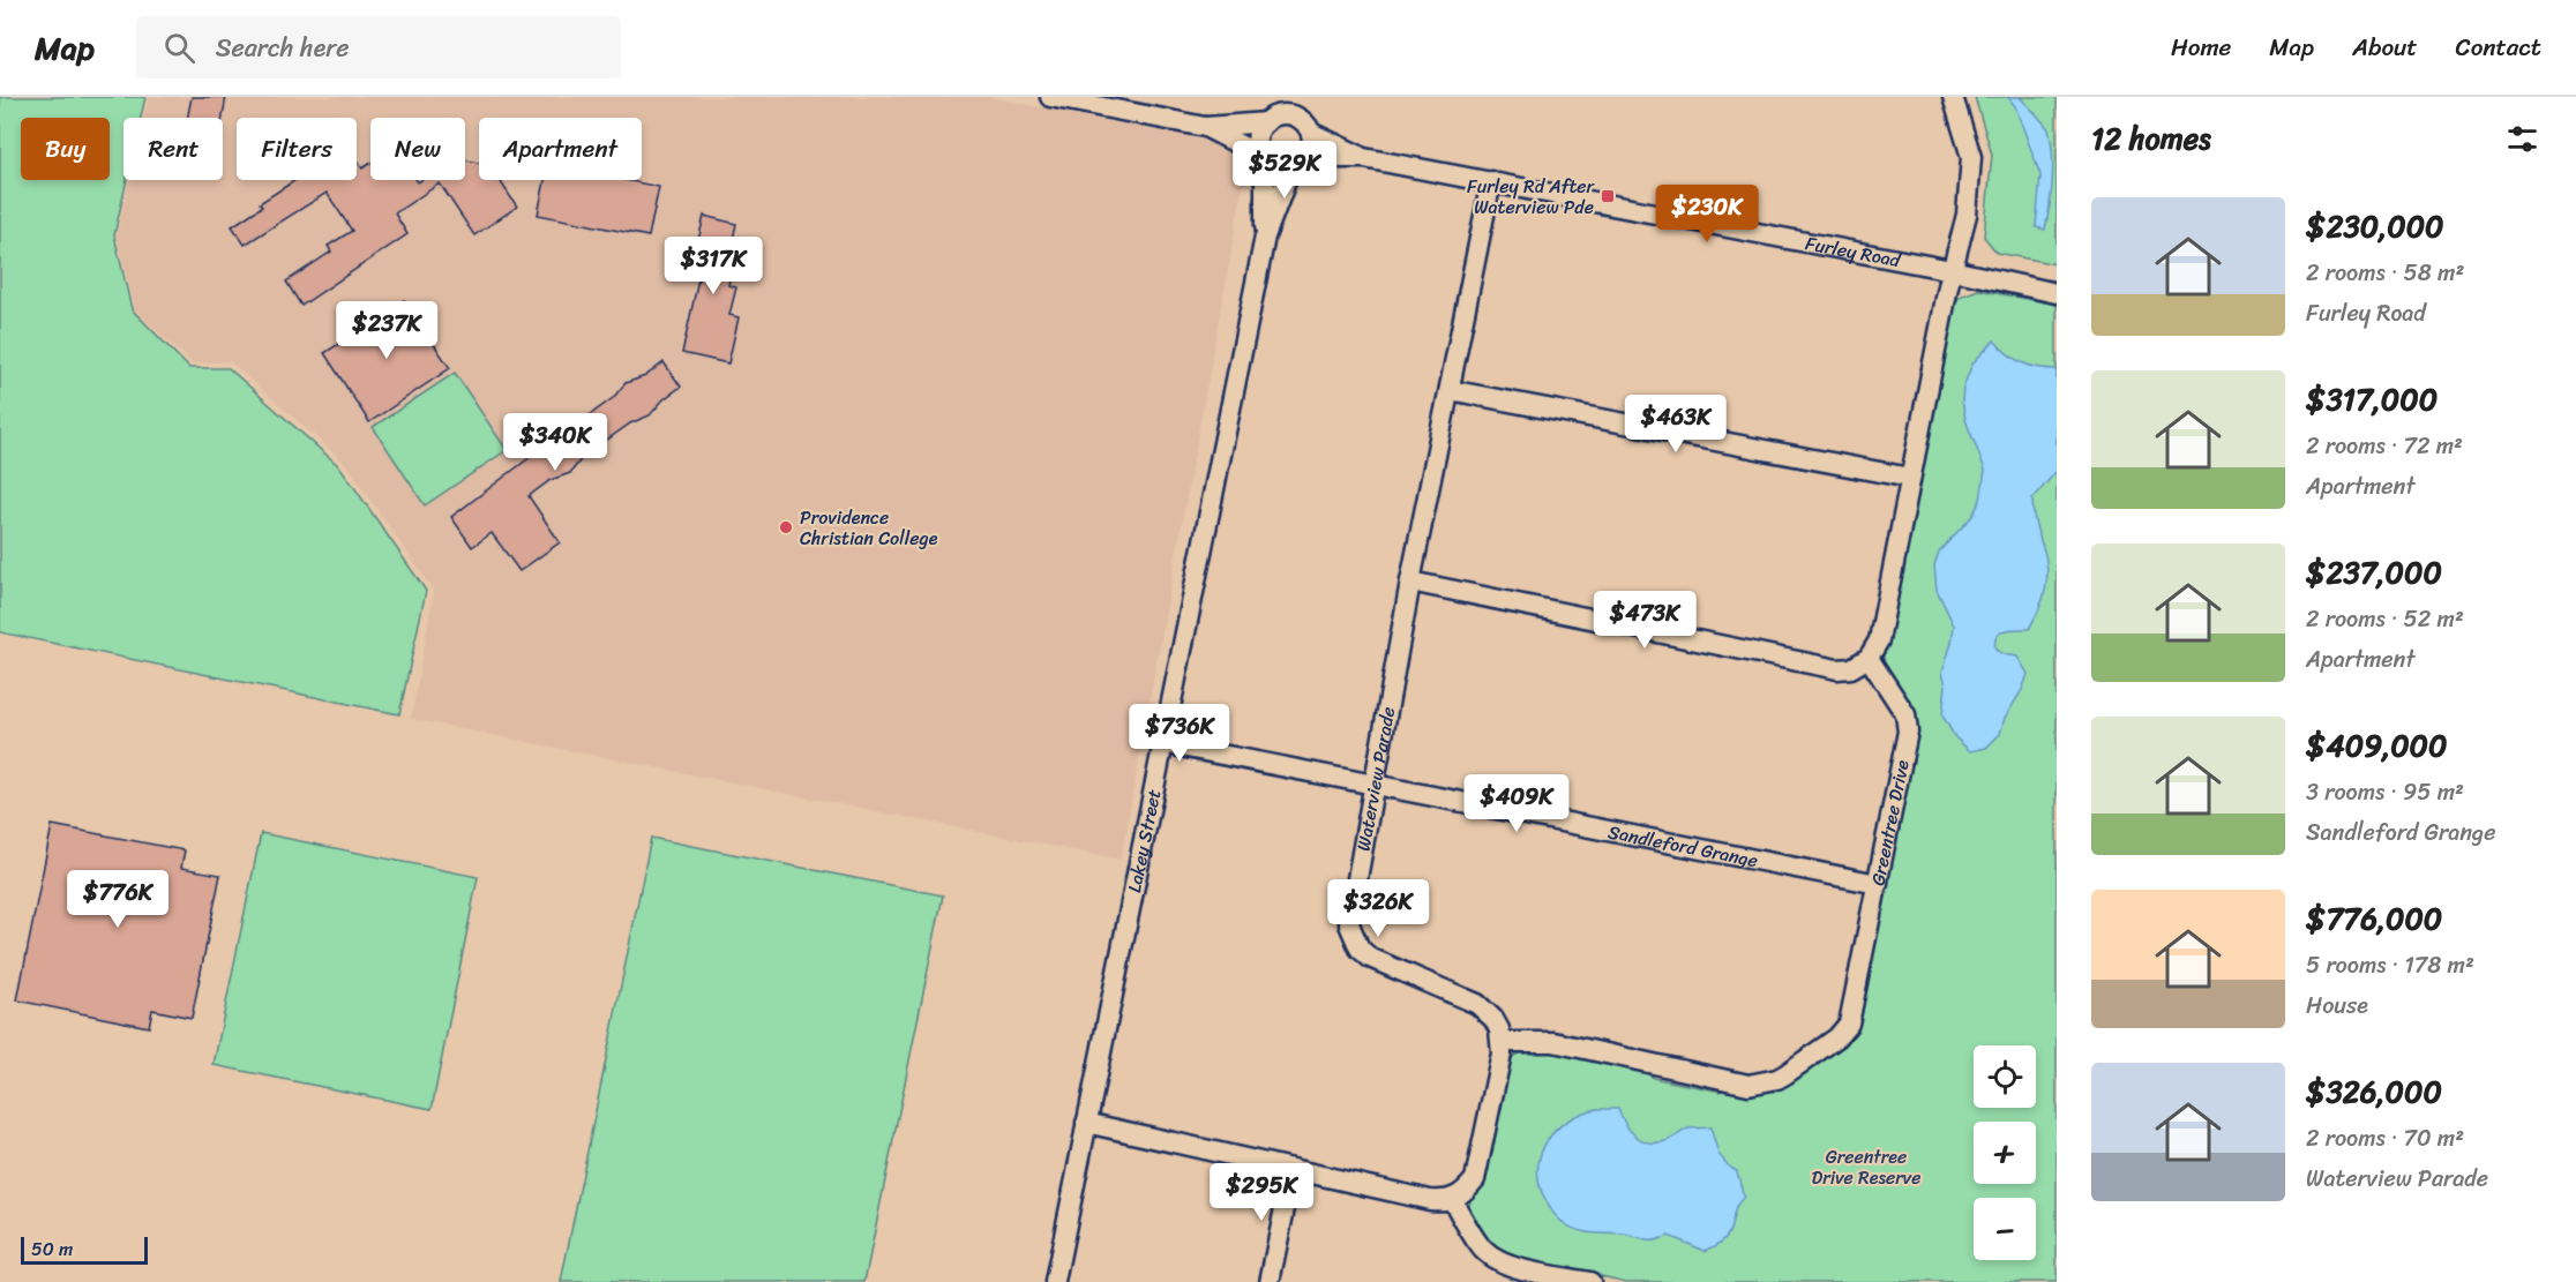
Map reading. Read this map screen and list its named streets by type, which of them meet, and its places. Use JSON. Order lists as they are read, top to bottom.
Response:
{
  "streets": {
    "street": [
      "Furley Road",
      "Waterview Parade",
      "Greentree Drive",
      "Lakey Street",
      "Sandleford Grange"
    ]
  },
  "crossings": [
    ["Furley Road", "Waterview Parade"],
    ["Furley Road", "Lakey Street"],
    ["Waterview Parade", "Greentree Drive"],
    ["Waterview Parade", "Sandleford Grange"],
    ["Greentree Drive", "Sandleford Grange"],
    ["Lakey Street", "Sandleford Grange"]
  ],
  "parks": ["Greentree Drive Reserve"],
  "places": {
    "transit": ["Furley Rd After Waterview Pde"],
    "other": ["Providence Christian College"]
  },
  "scale_bar": "50 m",
  "page": {
    "header": "Map",
    "search": "Search here",
    "nav": [
      "Home",
      "Map",
      "About",
      "Contact"
    ],
    "heading": "12 homes",
    "chip": [
      "Buy",
      "Rent",
      "Filters",
      "New",
      "Apartment"
    ],
    "price": [
      "$529K",
      "$230K",
      "$317K",
      "$237K",
      "$463K",
      "$340K",
      "$473K",
      "$736K",
      "$409K",
      "$776K",
      "$326K",
      "$295K"
    ],
    "list": [
      {
        "name": "$230,000",
        "note": "2 rooms · 58 m² · Furley Road"
      },
      {
        "name": "$317,000",
        "note": "2 rooms · 72 m² · Apartment"
      },
      {
        "name": "$237,000",
        "note": "2 rooms · 52 m² · Apartment"
      },
      {
        "name": "$409,000",
        "note": "3 rooms · 95 m² · Sandleford Grange"
      },
      {
        "name": "$776,000",
        "note": "5 rooms · 178 m² · House"
      },
      {
        "name": "$326,000",
        "note": "2 rooms · 70 m² · Waterview Parade"
      }
    ],
    "map_buttons": ["+", "−"],
    "scale": "50 m"
  }
}
